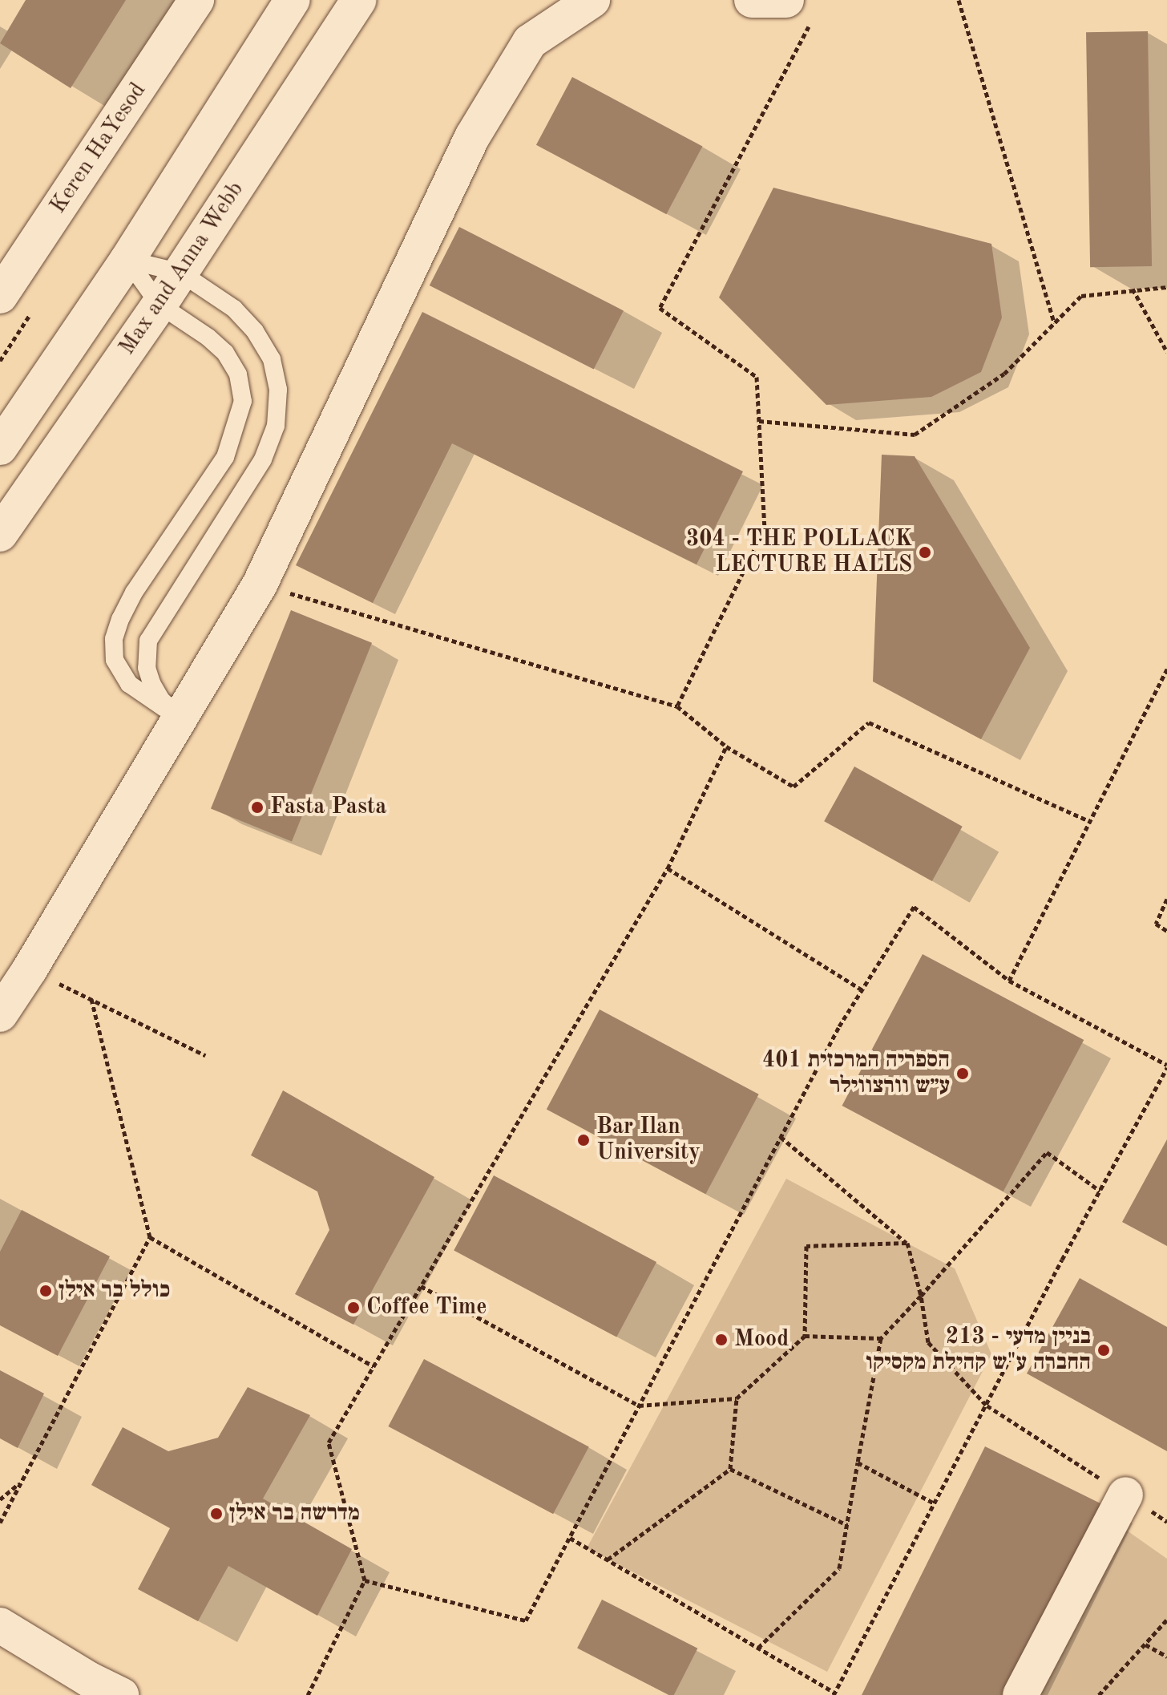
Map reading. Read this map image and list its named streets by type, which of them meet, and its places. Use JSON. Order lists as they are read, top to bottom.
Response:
{
  "streets": {
    "street": ["Keren HaYesod", "Max and Anna Webb"]
  },
  "places": [
    "304 - THE POLLACK LECTURE HALLS",
    "Fasta Pasta",
    "401 הספריה המרכזית ע״ש וורצווילר",
    "Bar Ilan University",
    "כולל בר אילן",
    "Coffee Time",
    "Mood",
    "213 - בניין מדעי החברה ע\"ש קהילת מקסיקו",
    "מדרשה בר אילן"
  ]
}
